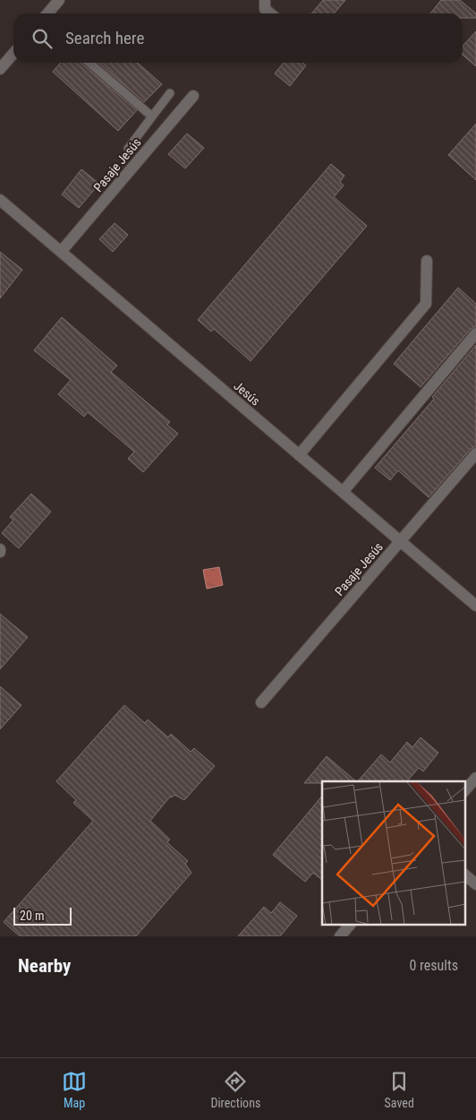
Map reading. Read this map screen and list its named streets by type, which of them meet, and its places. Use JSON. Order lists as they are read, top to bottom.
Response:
{
  "streets": {
    "street": ["Pasaje Jesús", "Jesús"]
  },
  "crossings": [
    ["Pasaje Jesús", "Jesús"]
  ],
  "scale_bar": "20 m",
  "page": {
    "search": "Search here",
    "scale": "20 m",
    "heading": ["Nearby", "0 results"],
    "nav": ["Map", "Directions", "Saved"]
  }
}
